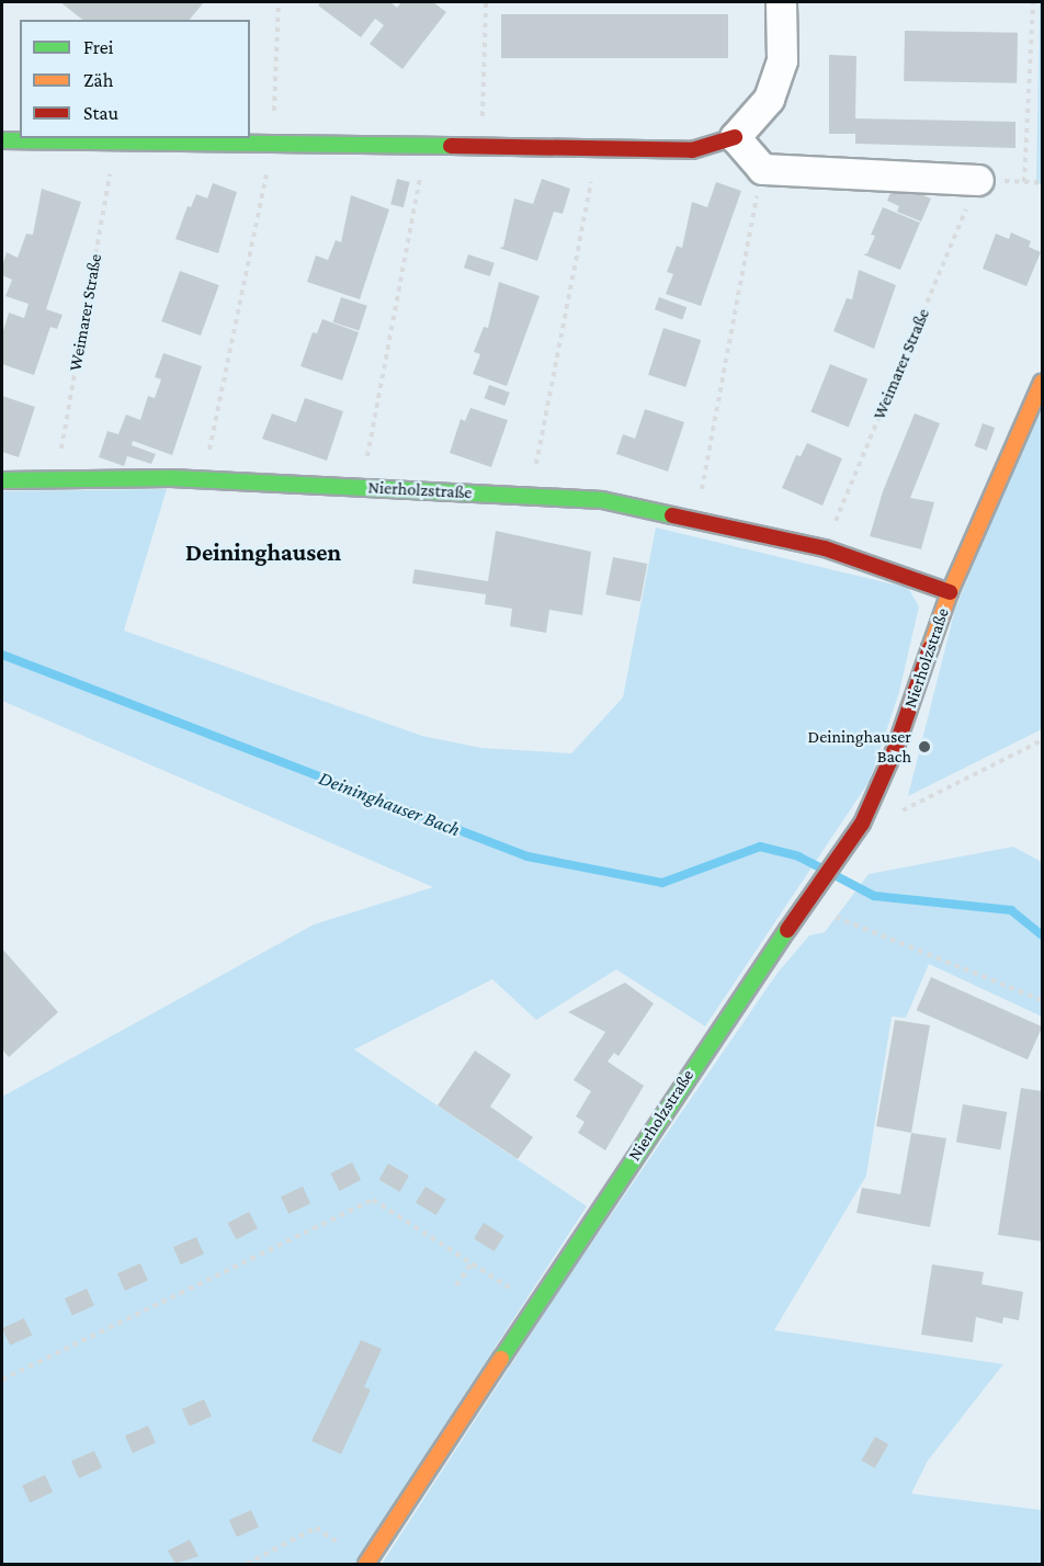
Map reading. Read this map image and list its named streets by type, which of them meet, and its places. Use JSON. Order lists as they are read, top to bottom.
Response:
{
  "streets": {
    "street": ["Nierholzstraße"],
    "path": ["Weimarer Straße"]
  },
  "crossings": [
    ["Weimarer Straße", "Nierholzstraße"]
  ],
  "districts": ["Deininghausen"],
  "water": ["Deininghauser Bach"],
  "places": ["Deininghauser Bach"],
  "legend": ["Frei", "Zäh", "Stau"]
}
